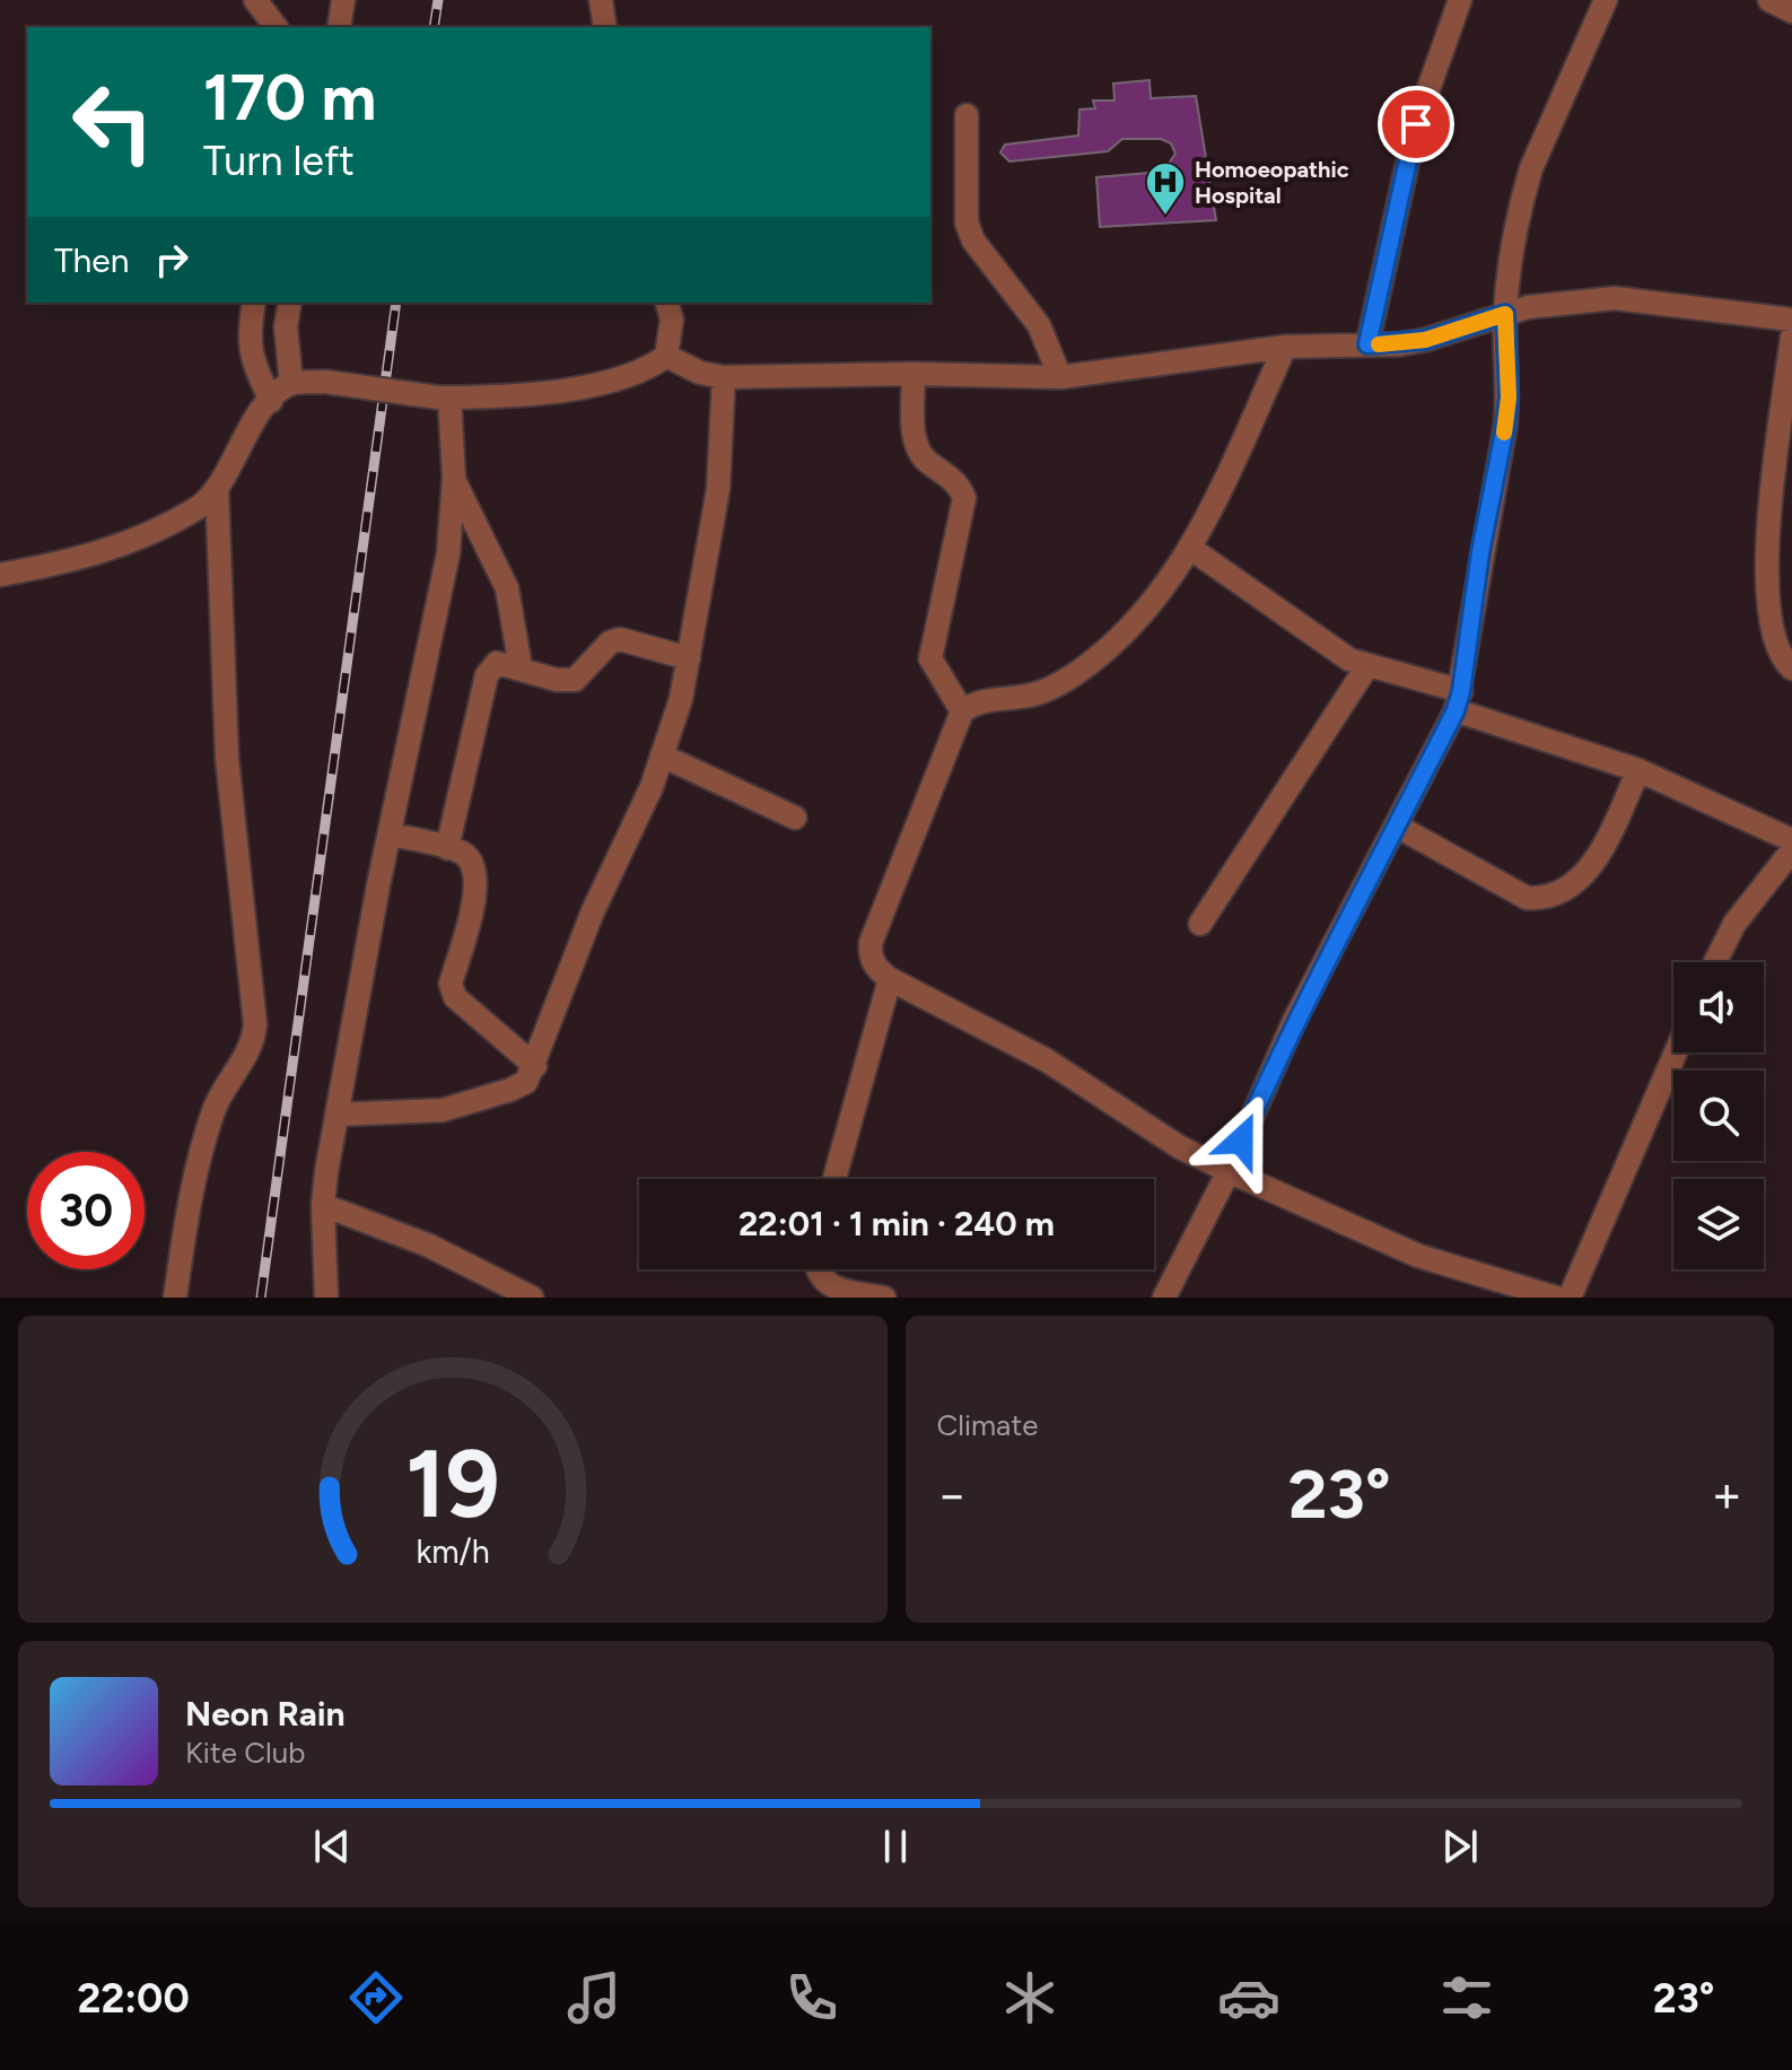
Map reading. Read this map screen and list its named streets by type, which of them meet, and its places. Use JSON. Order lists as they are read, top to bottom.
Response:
{
  "places": {
    "hospital": ["Homoeopathic Hospital"]
  },
  "page": {
    "turn": ["170 m", "Turn left"],
    "then": "Then",
    "limit": "30",
    "trip": "22:01 · 1 min · 240 m",
    "tile": "Climate",
    "heat": ["−", "23°", "+"],
    "song": ["Neon Rain", "Kite Club"],
    "tabs": ["22:00", "23°"],
    "gauge": ["19", "km/h"]
  }
}
